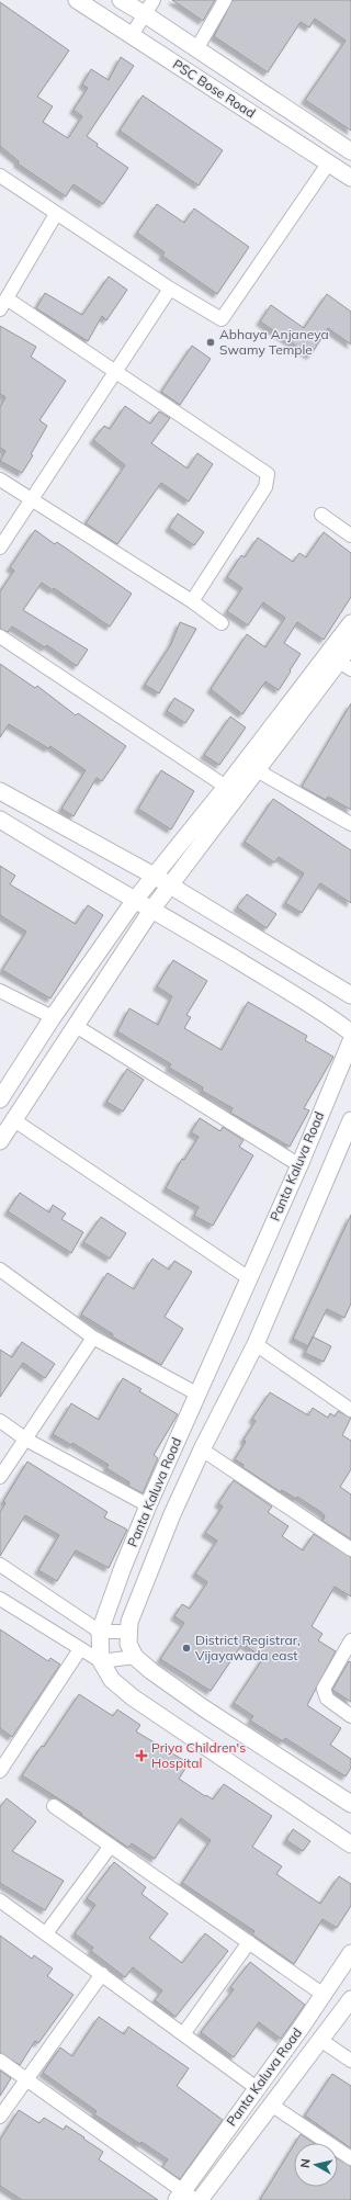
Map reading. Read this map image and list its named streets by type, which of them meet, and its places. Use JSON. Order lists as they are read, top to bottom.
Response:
{
  "streets": {
    "street": ["PSC Bose Road", "Panta Kaluva Road"]
  },
  "places": {
    "other": ["Abhaya Anjaneya Swamy Temple", "District Registrar, Vijayawada east"],
    "health": ["Priya Children's Hospital"]
  },
  "north": "left"
}
